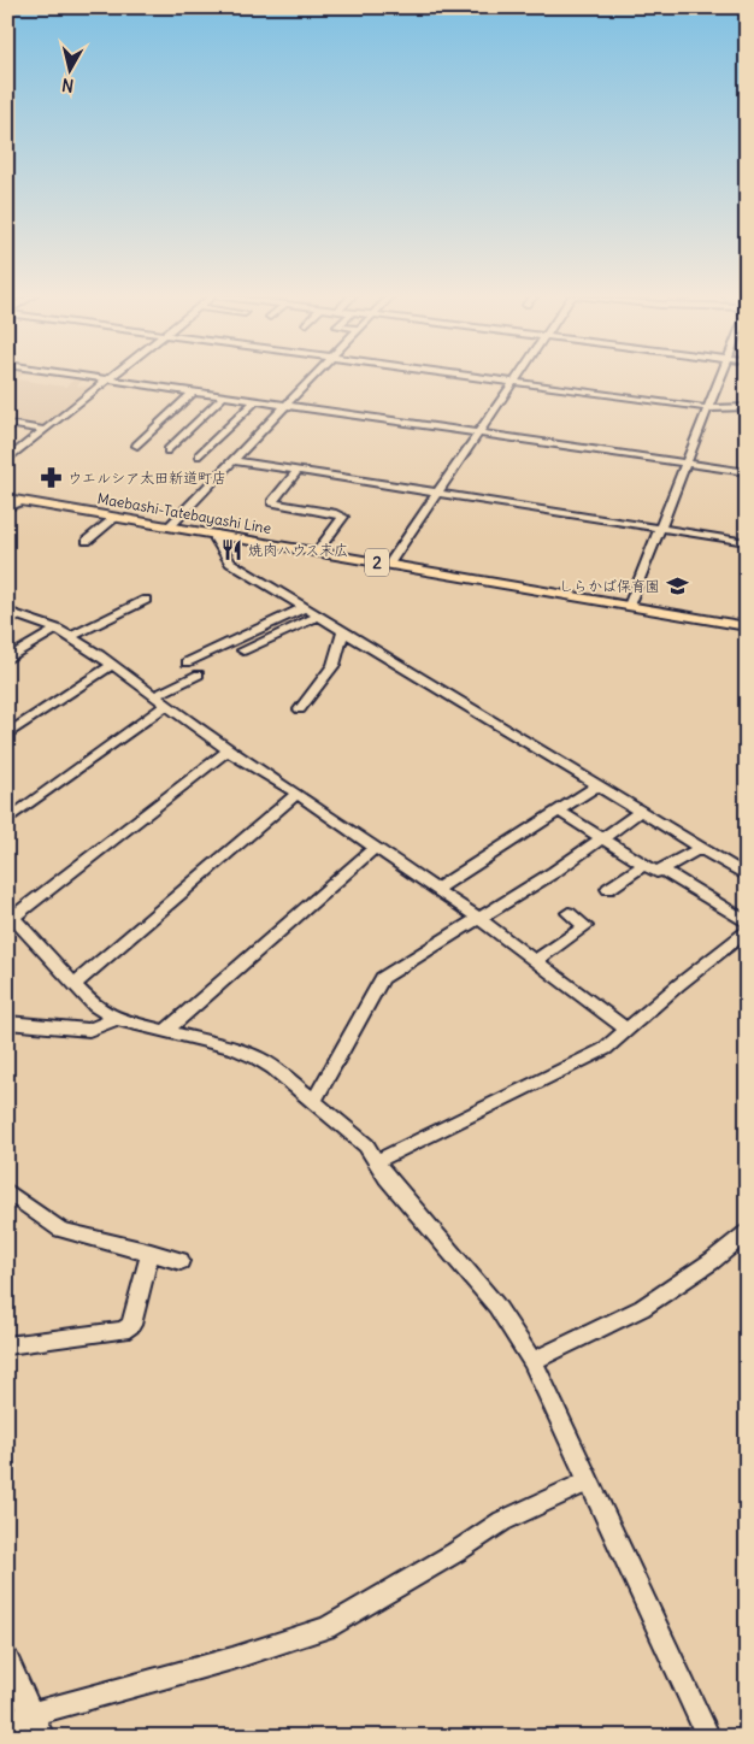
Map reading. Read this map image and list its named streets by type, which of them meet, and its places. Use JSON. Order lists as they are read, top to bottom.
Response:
{
  "streets": {
    "main road": ["Maebashi-Tatebayashi Line", "2"]
  },
  "places": {
    "pharmacy": ["ウエルシア太田新道町店"],
    "restaurant": ["焼肉ハウス末広"],
    "school or university": ["しらかば保育園"]
  },
  "north": "bottom"
}
